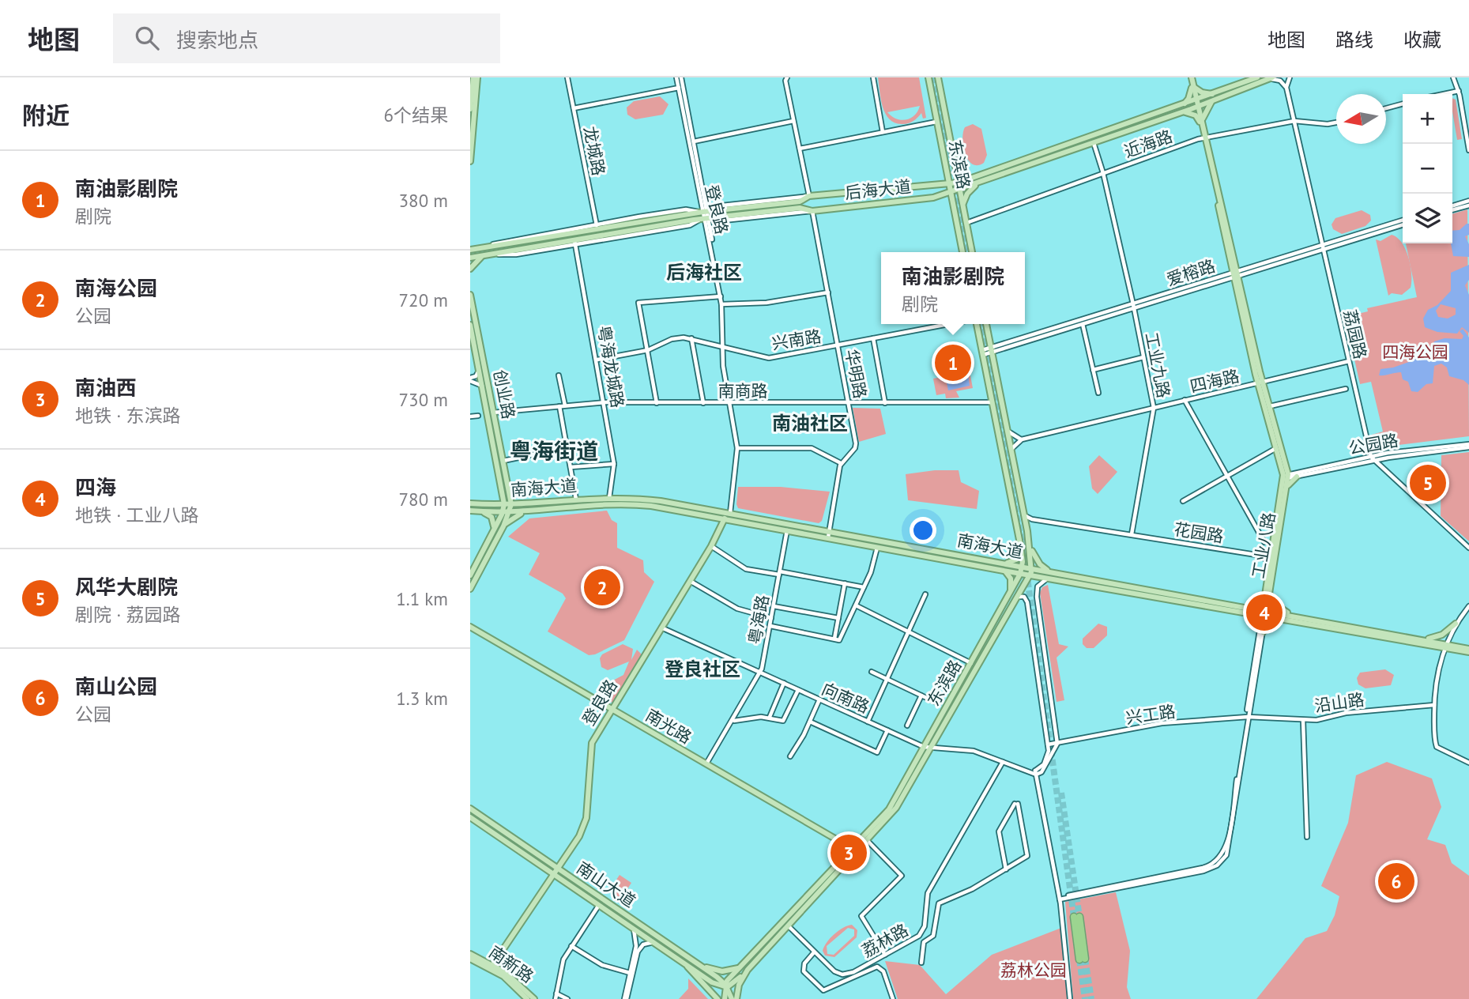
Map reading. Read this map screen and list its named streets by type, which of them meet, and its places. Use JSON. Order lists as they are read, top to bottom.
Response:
{
  "streets": {
    "main road": [
      "东滨路",
      "后海大道",
      "登良路",
      "创业路",
      "南海大道",
      "工业八路",
      "南光路",
      "南山大道",
      "南新路"
    ],
    "street": [
      "近海路",
      "龙城路",
      "爱榕路",
      "荔园路",
      "兴南路",
      "工业九路",
      "粤海龙城路",
      "华明路",
      "四海路",
      "南商路",
      "公园路",
      "花园路",
      "粤海路",
      "向南路",
      "沿山路",
      "兴工路",
      "荔林路"
    ]
  },
  "crossings": [
    ["近海路", "东滨路"],
    ["近海路", "荔园路"],
    ["近海路", "工业九路"],
    ["近海路", "工业八路"],
    ["龙城路", "后海大道"],
    ["东滨路", "后海大道"],
    ["东滨路", "爱榕路"],
    ["东滨路", "南商路"],
    ["东滨路", "南海大道"],
    ["东滨路", "向南路"],
    ["东滨路", "南光路"],
    ["东滨路", "南山大道"],
    ["东滨路", "荔林路"],
    ["后海大道", "登良路"],
    ["后海大道", "工业九路"],
    ["后海大道", "粤海龙城路"],
    ["后海大道", "华明路"],
    ["后海大道", "工业八路"],
    ["登良路", "兴南路"],
    ["登良路", "南商路"],
    ["登良路", "南海大道"],
    ["登良路", "向南路"],
    ["登良路", "南光路"],
    ["登良路", "南山大道"],
    ["登良路", "南新路"],
    ["爱榕路", "荔园路"],
    ["爱榕路", "工业九路"],
    ["爱榕路", "工业八路"],
    ["荔园路", "四海路"],
    ["荔园路", "公园路"],
    ["兴南路", "粤海龙城路"],
    ["兴南路", "华明路"],
    ["工业九路", "四海路"],
    ["工业九路", "花园路"],
    ["粤海龙城路", "南商路"],
    ["粤海龙城路", "南海大道"],
    ["华明路", "南商路"],
    ["华明路", "南海大道"],
    ["四海路", "工业八路"],
    ["南商路", "创业路"],
    ["创业路", "南海大道"],
    ["公园路", "工业八路"],
    ["南海大道", "工业八路"],
    ["南海大道", "粤海路"],
    ["工业八路", "沿山路"],
    ["工业八路", "兴工路"],
    ["粤海路", "向南路"],
    ["粤海路", "南光路"],
    ["向南路", "荔林路"],
    ["沿山路", "兴工路"]
  ],
  "districts": [
    "后海社区",
    "南油社区",
    "粤海街道",
    "登良社区"
  ],
  "parks": ["四海公园", "荔林公园"],
  "north": "left",
  "page": {
    "header": "地图",
    "search": "搜索地点",
    "nav": ["地图", "路线", "收藏"],
    "heading": ["附近", "6个结果"],
    "map_buttons": ["+", "−"],
    "list": [
      {
        "mark": "1",
        "name": "南油影剧院",
        "note": "剧院",
        "value": "380 m"
      },
      {
        "mark": "2",
        "name": "南海公园",
        "note": "公园",
        "value": "720 m"
      },
      {
        "mark": "3",
        "name": "南油西",
        "note": "地铁 · 东滨路",
        "value": "730 m"
      },
      {
        "mark": "4",
        "name": "四海",
        "note": "地铁 · 工业八路",
        "value": "780 m"
      },
      {
        "mark": "5",
        "name": "风华大剧院",
        "note": "剧院 · 荔园路",
        "value": "1.1 km"
      },
      {
        "mark": "6",
        "name": "南山公园",
        "note": "公园",
        "value": "1.3 km"
      }
    ],
    "popup": ["南油影剧院", "剧院"],
    "pins": [
      "1",
      "5",
      "2",
      "4",
      "3",
      "6"
    ]
  }
}
